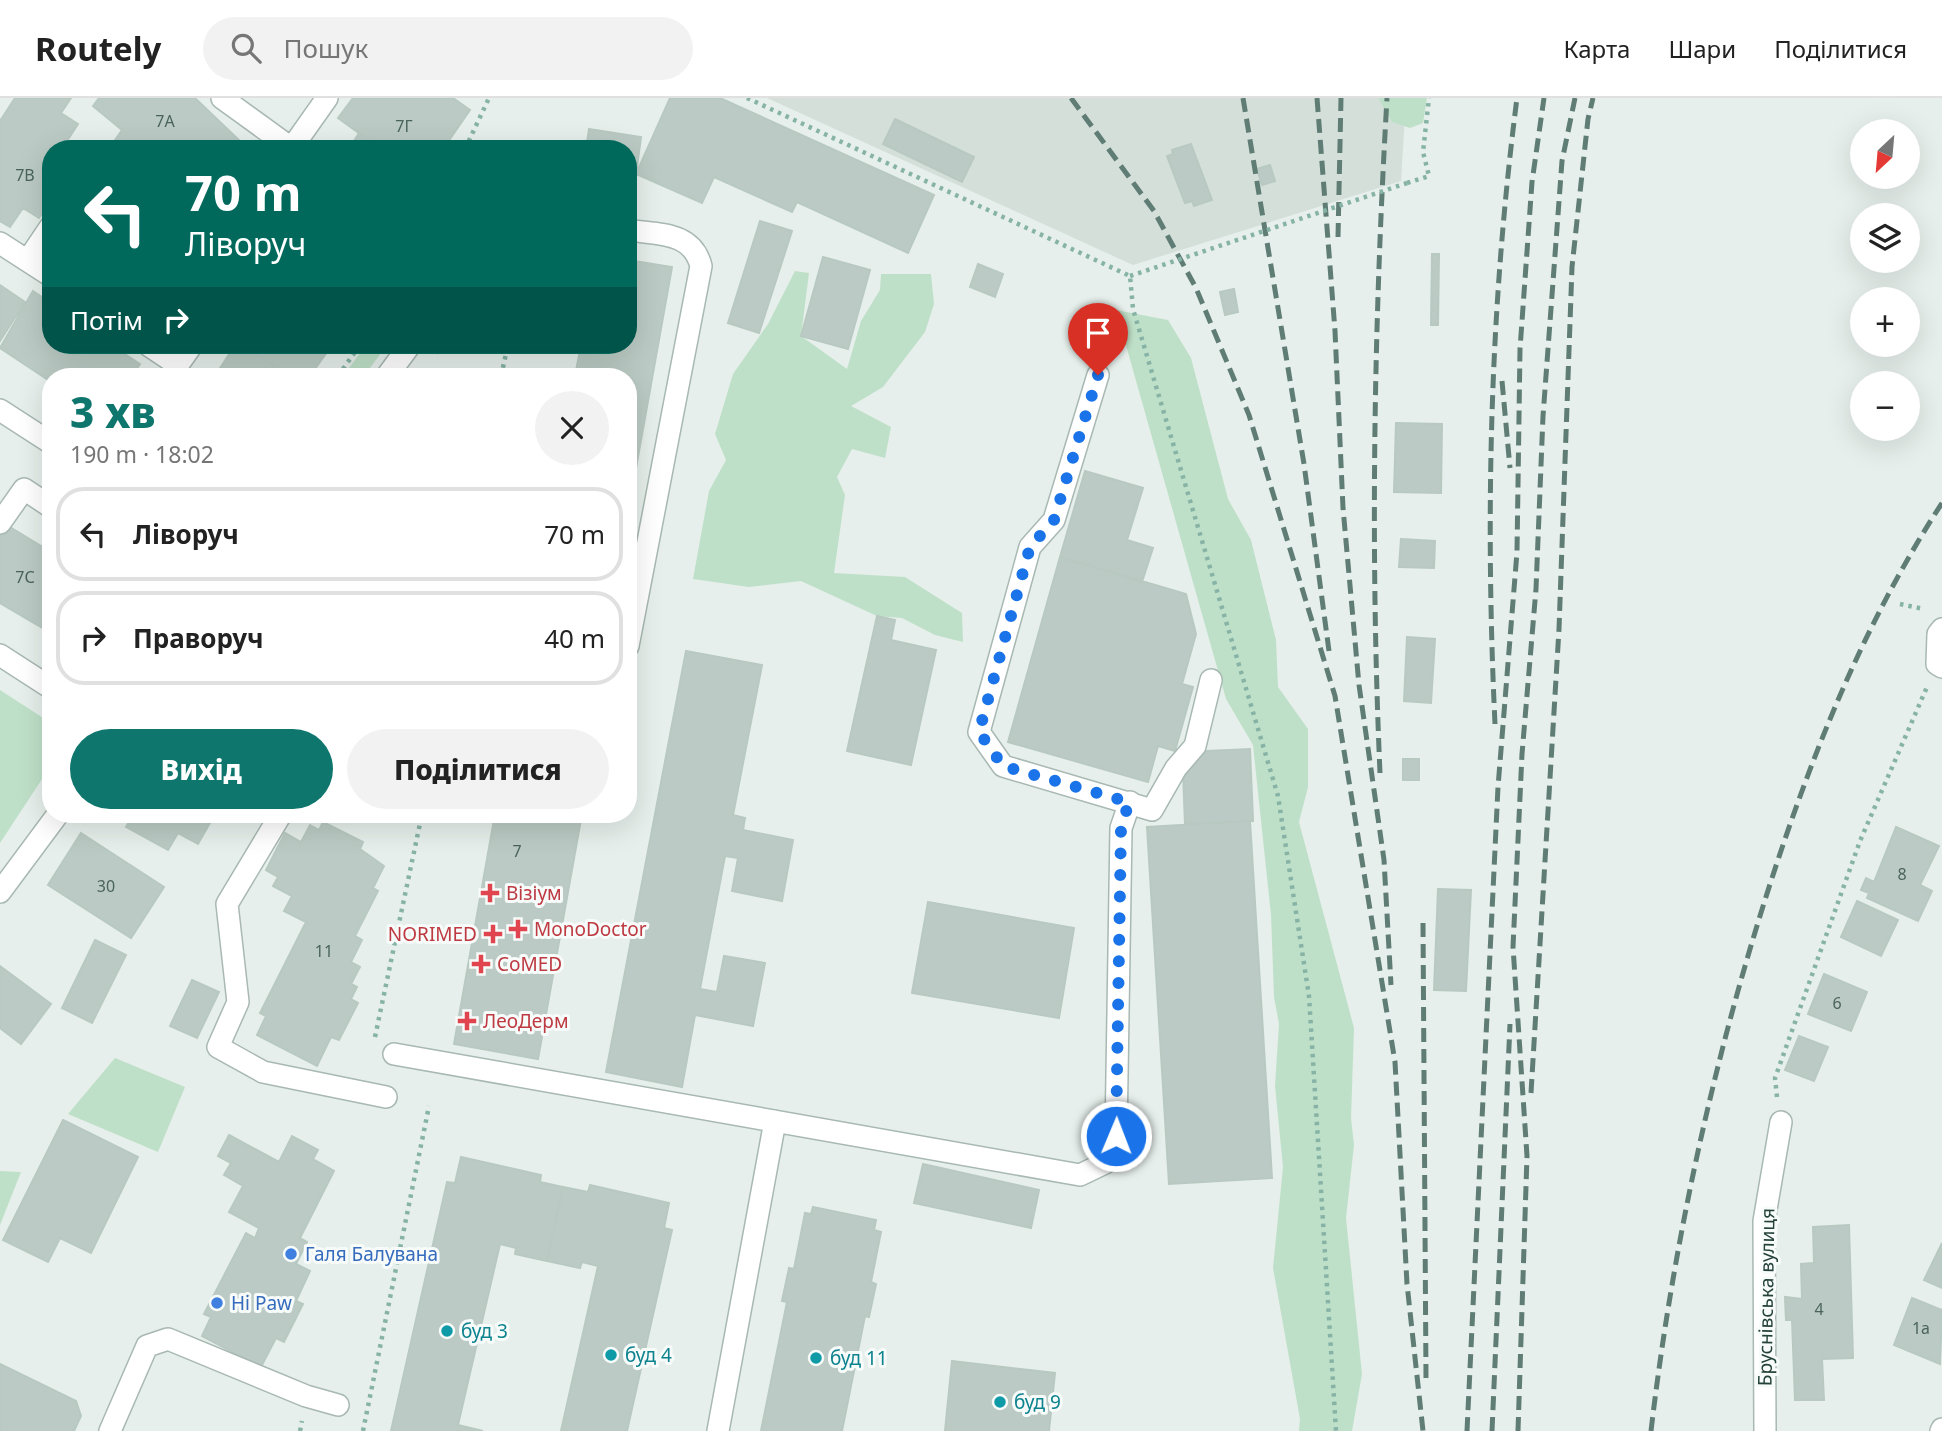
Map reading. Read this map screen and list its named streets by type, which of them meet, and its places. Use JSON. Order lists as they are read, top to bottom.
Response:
{
  "streets": {
    "street": ["Бруснівська вулиця"]
  },
  "places": {
    "health": [
      "Візіум",
      "MonoDoctor",
      "NORIMED",
      "CoMED",
      "ЛеоДерм"
    ],
    "other": [
      "Галя Балувана",
      "Hi Paw",
      "буд 3",
      "буд 4",
      "буд 11",
      "буд 9"
    ]
  },
  "house_numbers": [
    "7А",
    "7Г",
    "7В",
    "7С",
    "7",
    "8",
    "30",
    "11",
    "6",
    "4",
    "1а"
  ],
  "north": "bottom left",
  "page": {
    "header": "Routely",
    "search": "Пошук",
    "nav": ["Карта", "Шари", "Поділитися"],
    "map_buttons": ["+", "−"],
    "turn": ["70 m", "Ліворуч"],
    "then": "Потім",
    "heading": ["3 хв", "190 m · 18:02"],
    "list": [
      {
        "name": "Ліворуч",
        "value": "70 m"
      },
      {
        "name": "Праворуч",
        "value": "40 m"
      }
    ],
    "buttons": ["Вихід", "Поділитися"]
  }
}
